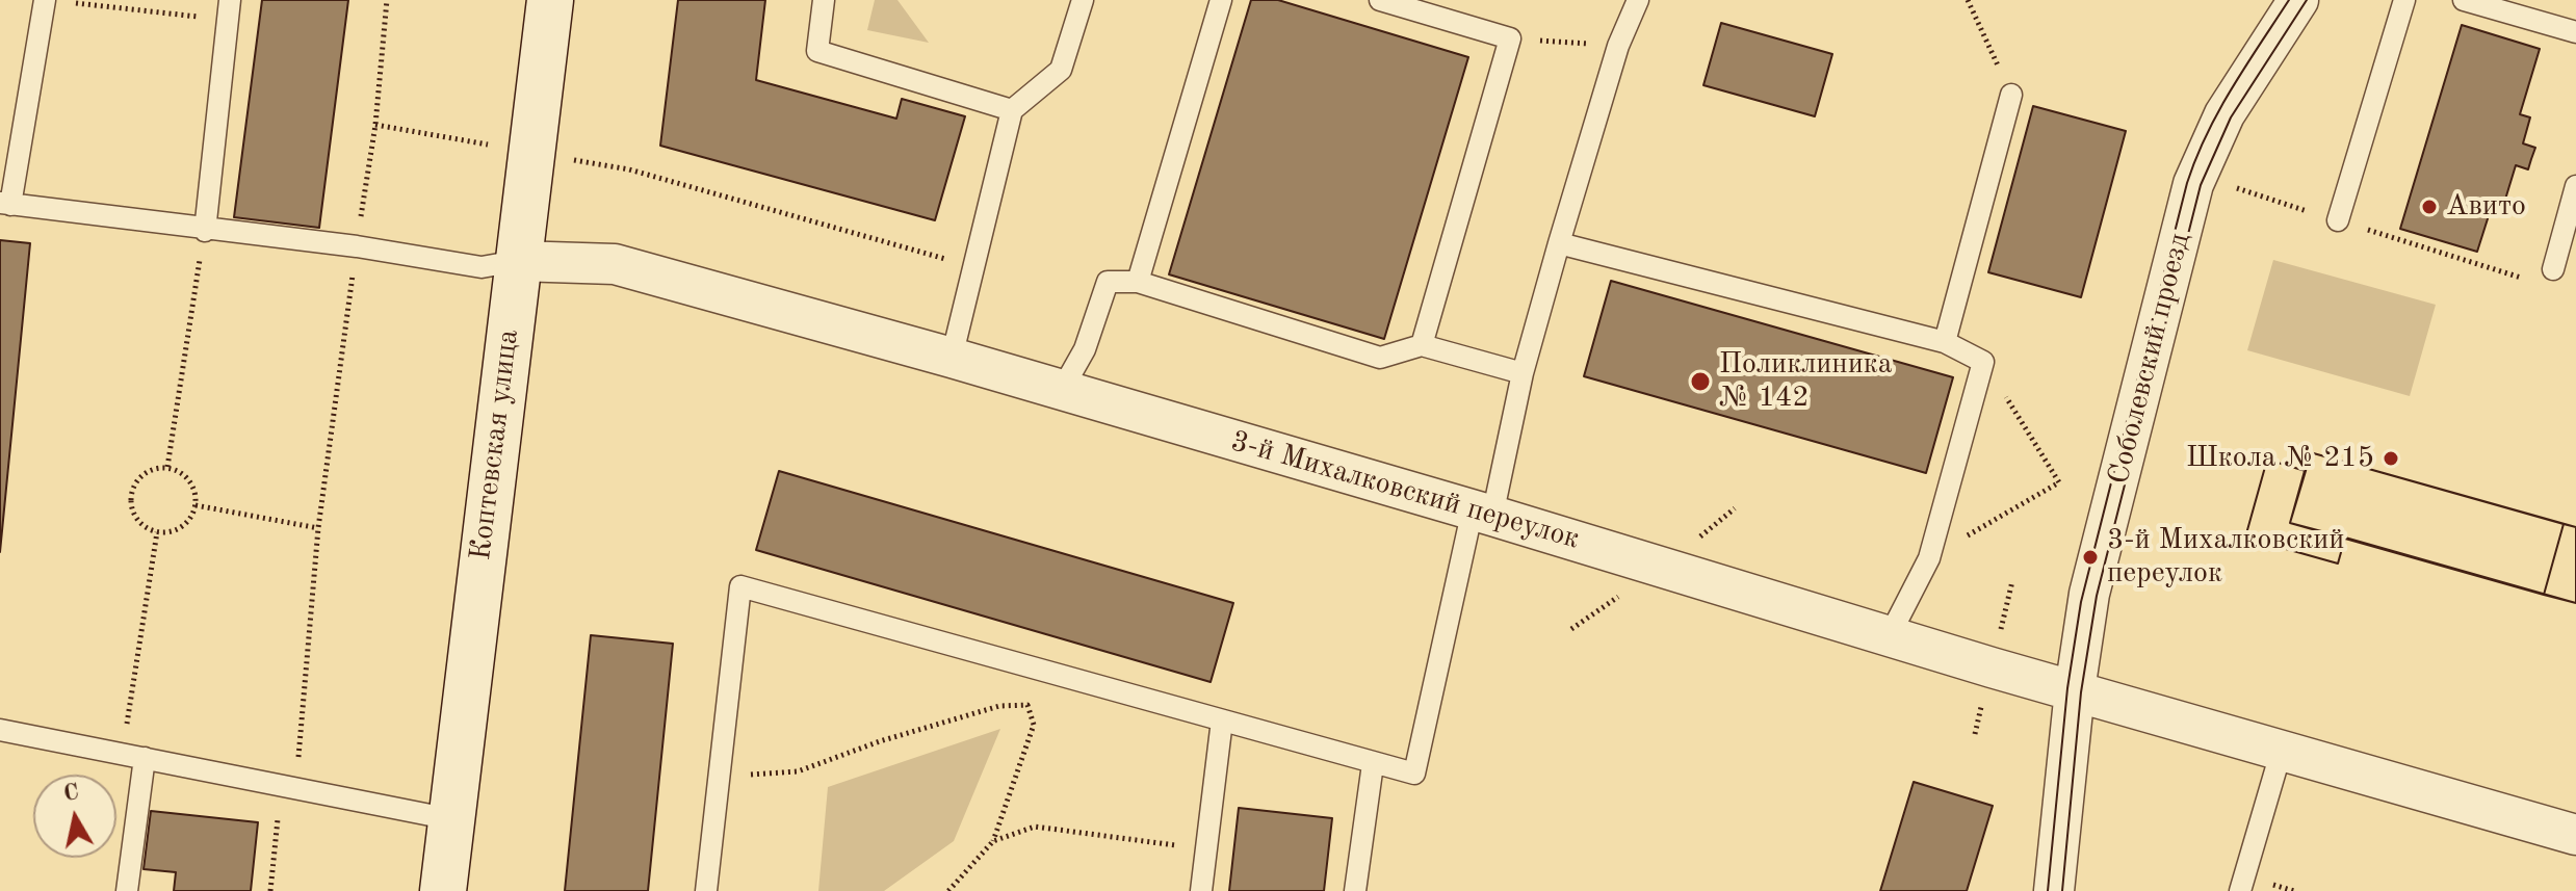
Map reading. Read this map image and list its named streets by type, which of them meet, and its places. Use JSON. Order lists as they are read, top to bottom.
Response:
{
  "streets": {
    "street": ["Соболевский проезд", "Коптевская улица", "3-й Михалковский переулок"]
  },
  "crossings": [
    ["Соболевский проезд", "3-й Михалковский переулок"],
    ["Коптевская улица", "3-й Михалковский переулок"]
  ],
  "places": [
    "Авито",
    "Поликлиника № 142",
    "Школа № 215",
    "3-й Михалковский переулок"
  ],
  "north": "top"
}
